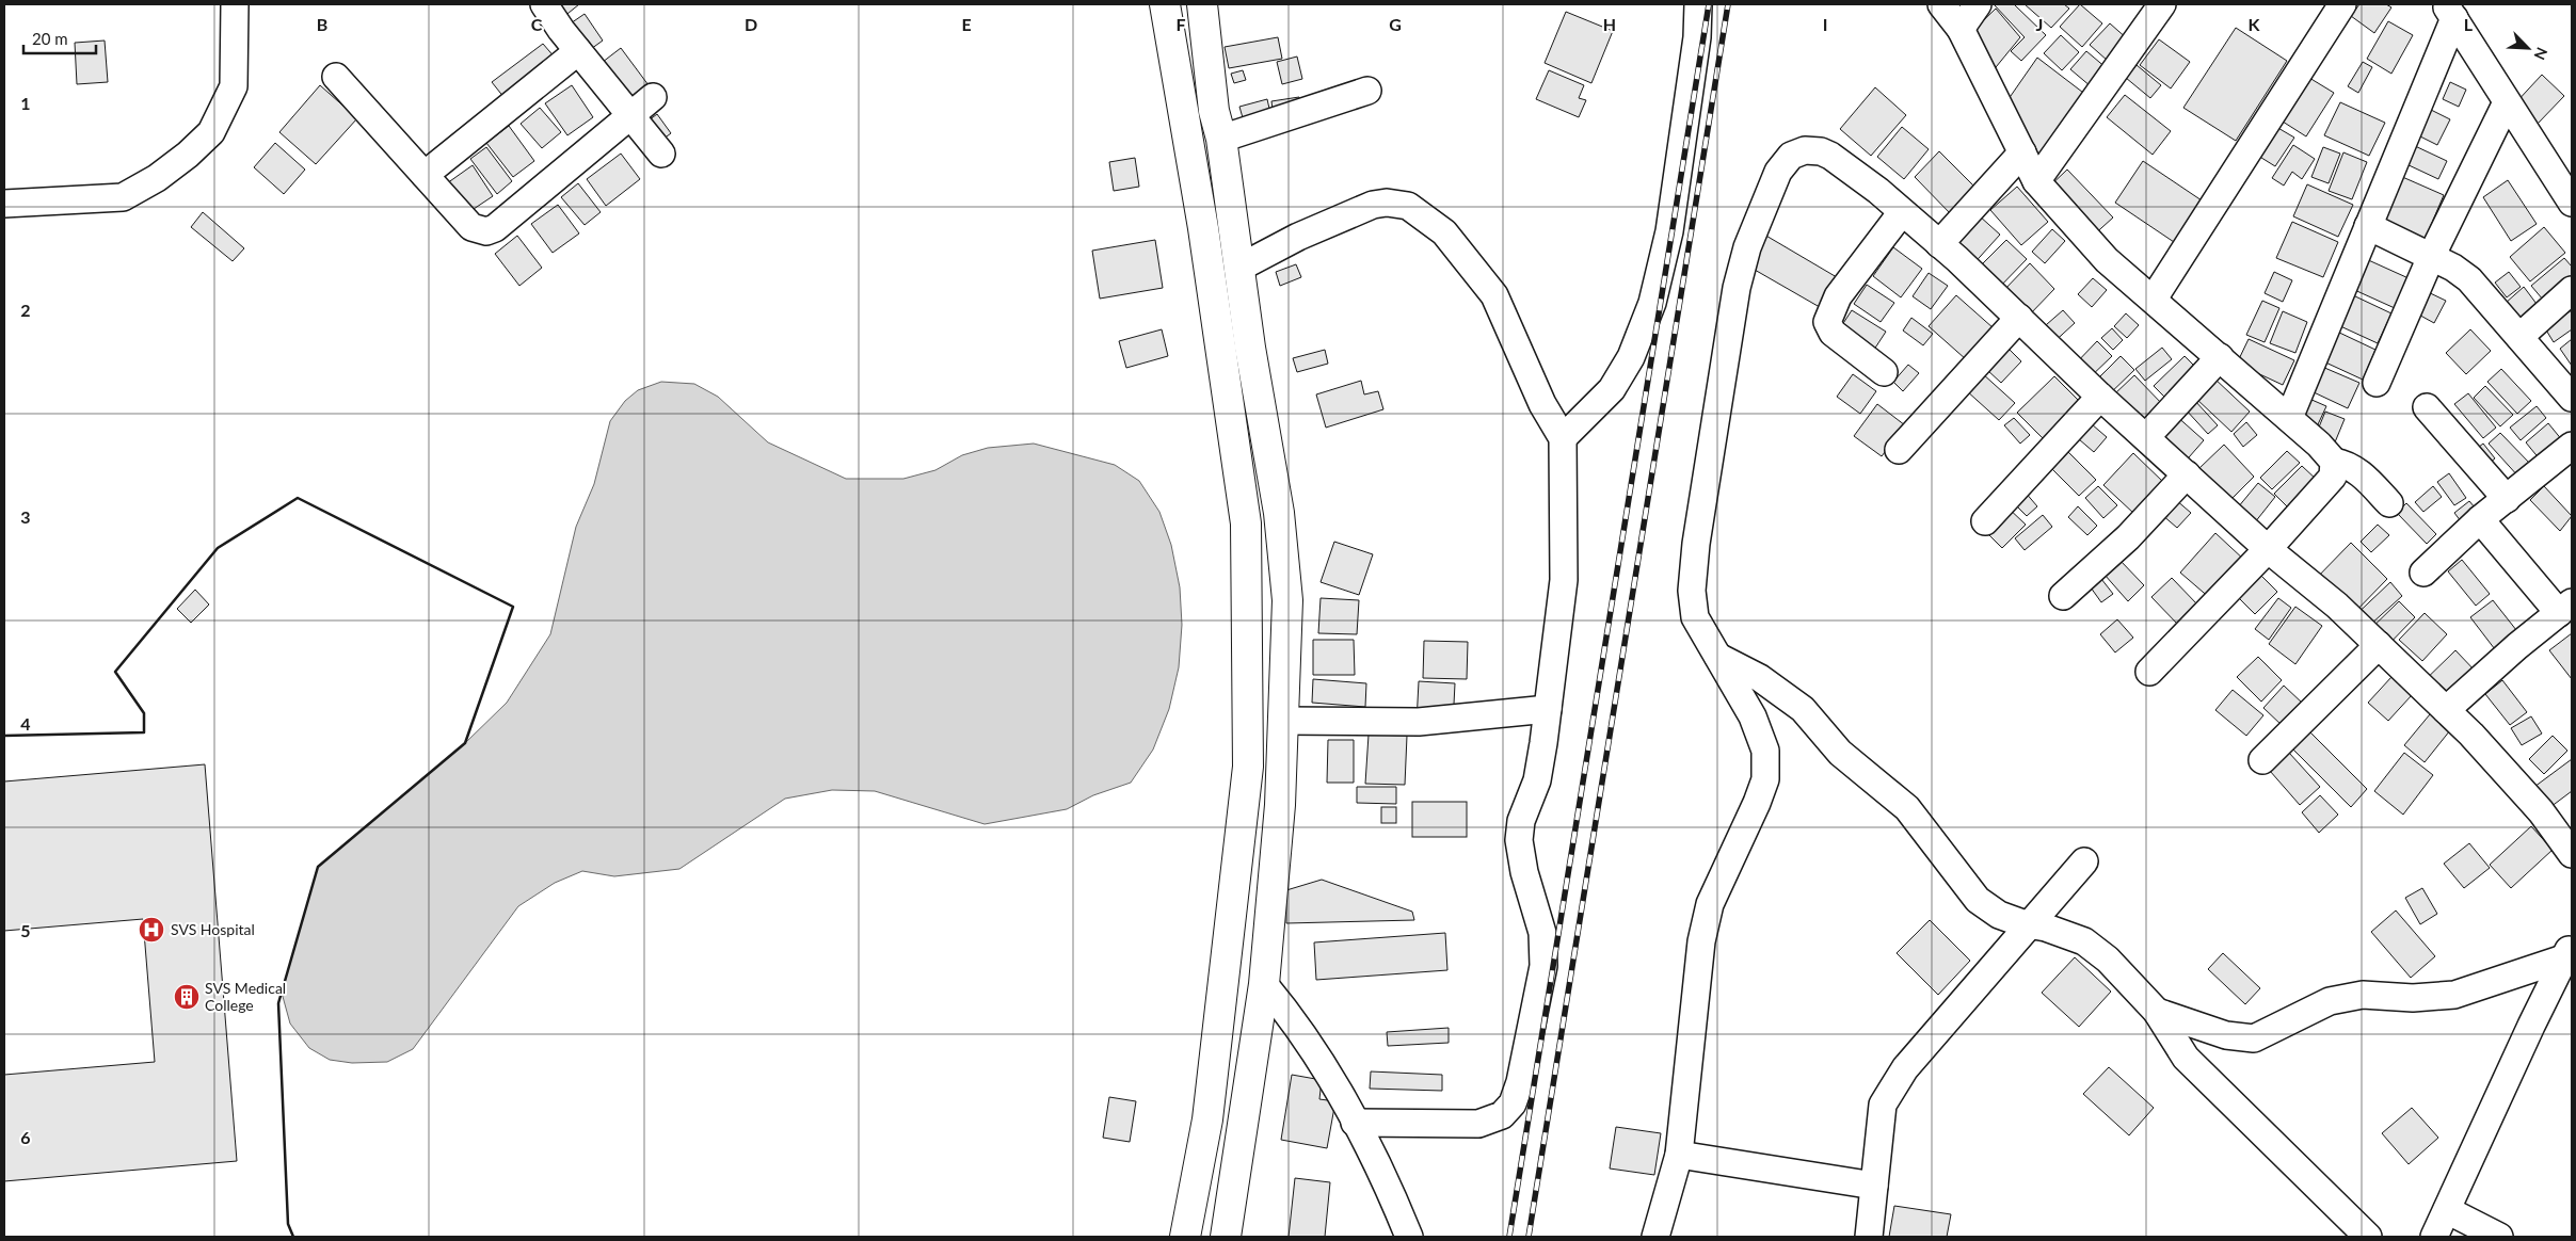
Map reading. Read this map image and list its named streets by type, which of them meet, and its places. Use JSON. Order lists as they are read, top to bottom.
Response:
{
  "places": {
    "hospital": ["SVS Hospital"],
    "building": ["SVS Medical College"]
  },
  "scale_bar": "20 m",
  "north": "bottom right",
  "grid": {
    "columns": [
      "B",
      "C",
      "D",
      "E",
      "F",
      "G",
      "H",
      "I",
      "J",
      "K",
      "L"
    ],
    "rows": [
      "1",
      "2",
      "3",
      "4",
      "5",
      "6"
    ]
  }
}
